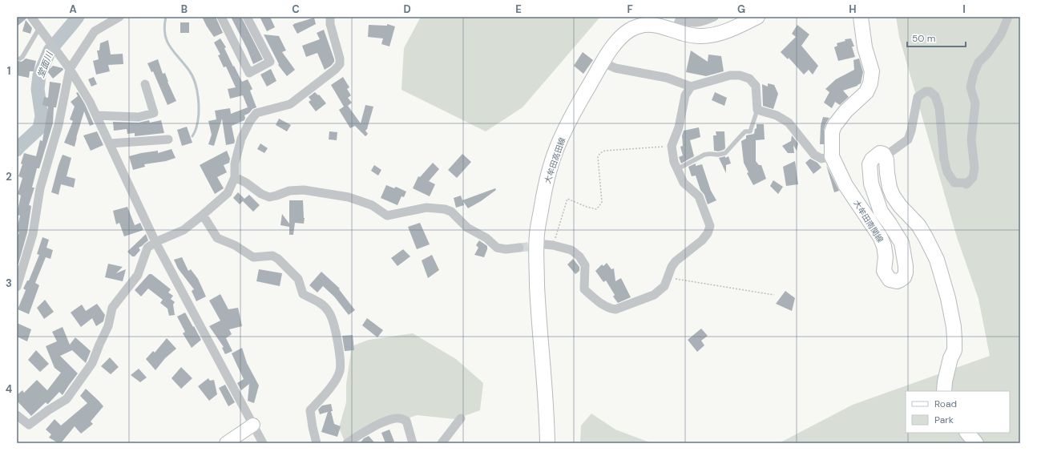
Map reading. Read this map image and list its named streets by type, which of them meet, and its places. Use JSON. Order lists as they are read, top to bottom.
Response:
{
  "streets": {
    "main road": ["大牟田高田線", "大牟田南関線"]
  },
  "water": ["堂面川"],
  "legend": ["Road", "Park"],
  "scale_bar": "50 m",
  "grid": {
    "columns": [
      "A",
      "B",
      "C",
      "D",
      "E",
      "F",
      "G",
      "H",
      "I"
    ],
    "rows": [
      "1",
      "2",
      "3",
      "4"
    ]
  }
}
